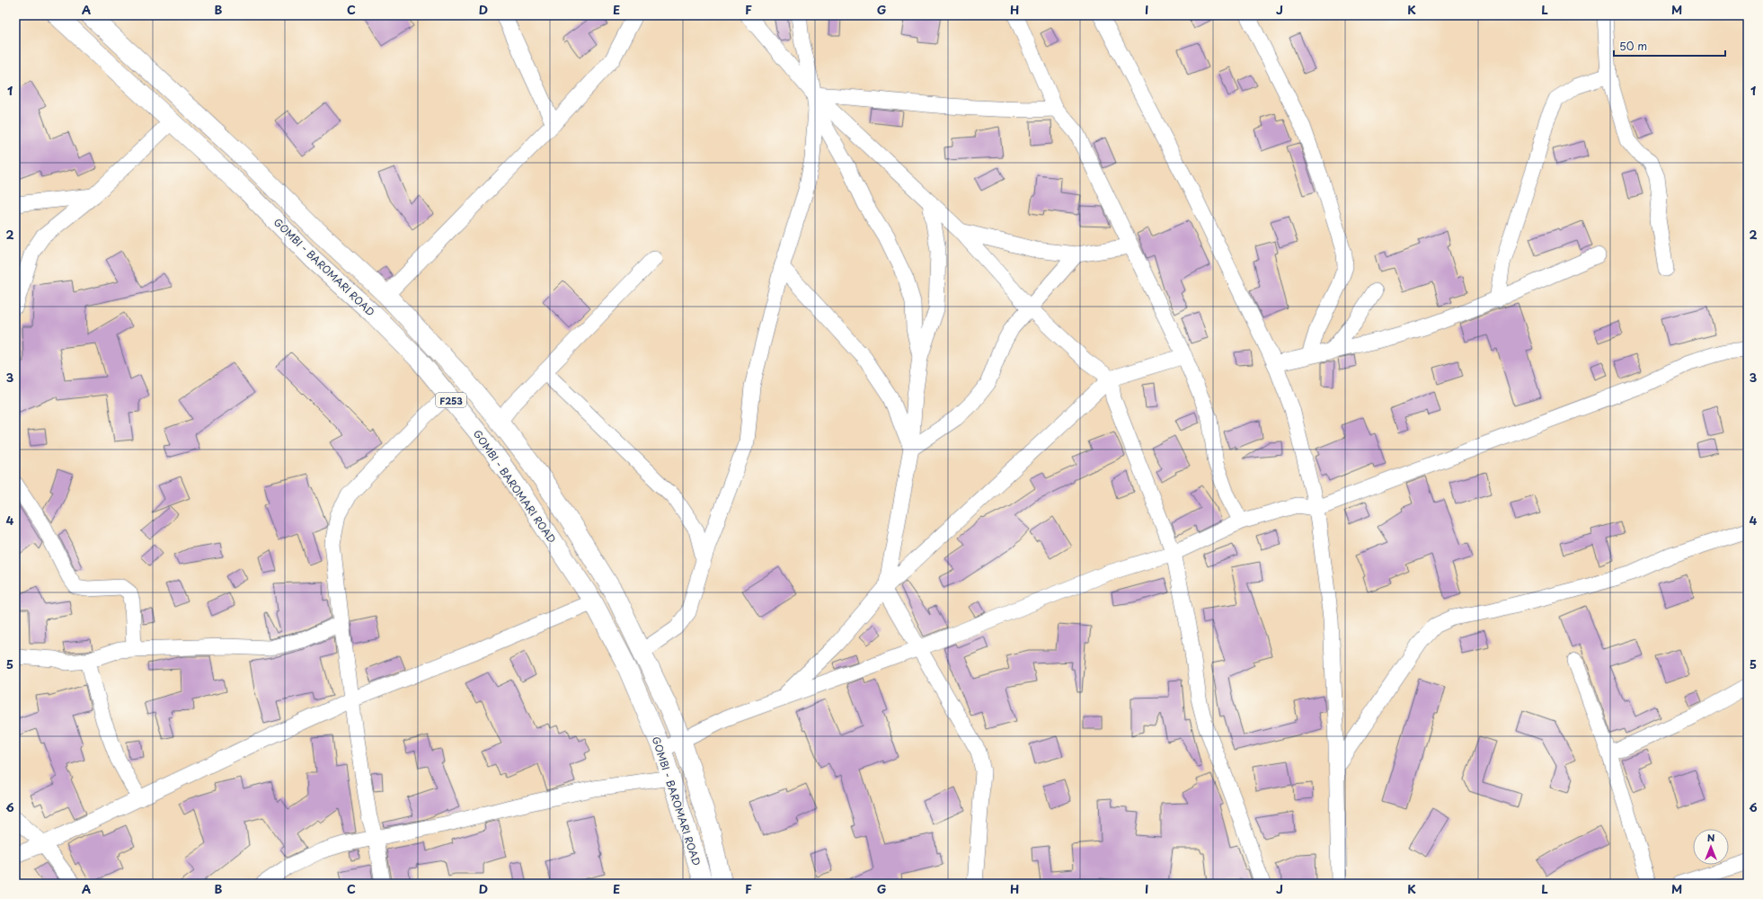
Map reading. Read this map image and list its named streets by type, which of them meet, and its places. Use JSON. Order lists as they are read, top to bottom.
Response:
{
  "streets": {
    "main road": ["GOMBI - BAROMARI ROAD", "F253"]
  },
  "scale_bar": "50 m",
  "north": "top",
  "grid": {
    "columns": [
      "A",
      "B",
      "C",
      "D",
      "E",
      "F",
      "G",
      "H",
      "I",
      "J",
      "K",
      "L",
      "M"
    ],
    "rows": [
      "1",
      "2",
      "3",
      "4",
      "5",
      "6"
    ]
  }
}
